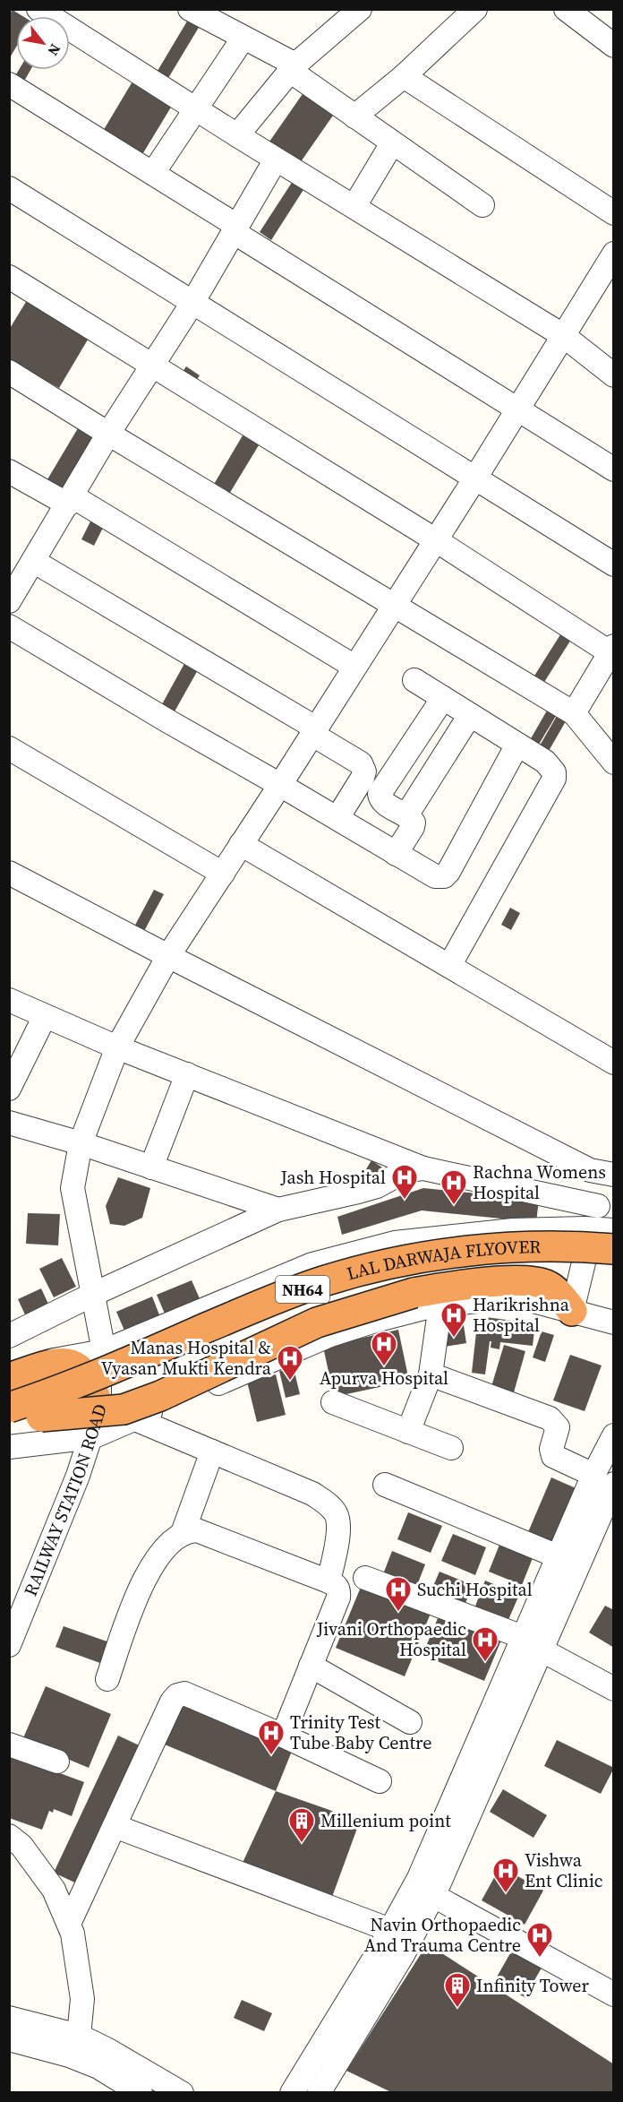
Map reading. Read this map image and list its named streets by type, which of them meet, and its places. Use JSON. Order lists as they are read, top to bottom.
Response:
{
  "streets": {
    "highway": ["LAL DARWAJA FLYOVER", "NH64"],
    "street": ["RAILWAY STATION ROAD"]
  },
  "places": {
    "hospital": [
      "Jash Hospital",
      "Rachna Womens Hospital",
      "Harikrishna Hospital",
      "Apurva Hospital",
      "Manas Hospital & Vyasan Mukti Kendra",
      "Suchi Hospital",
      "Jivani Orthopaedic Hospital",
      "Trinity Test Tube Baby Centre",
      "Vishwa Ent Clinic",
      "Navin Orthopaedic And Trauma Centre"
    ],
    "building": ["Millenium point", "Infinity Tower"]
  },
  "north": "bottom right"
}
